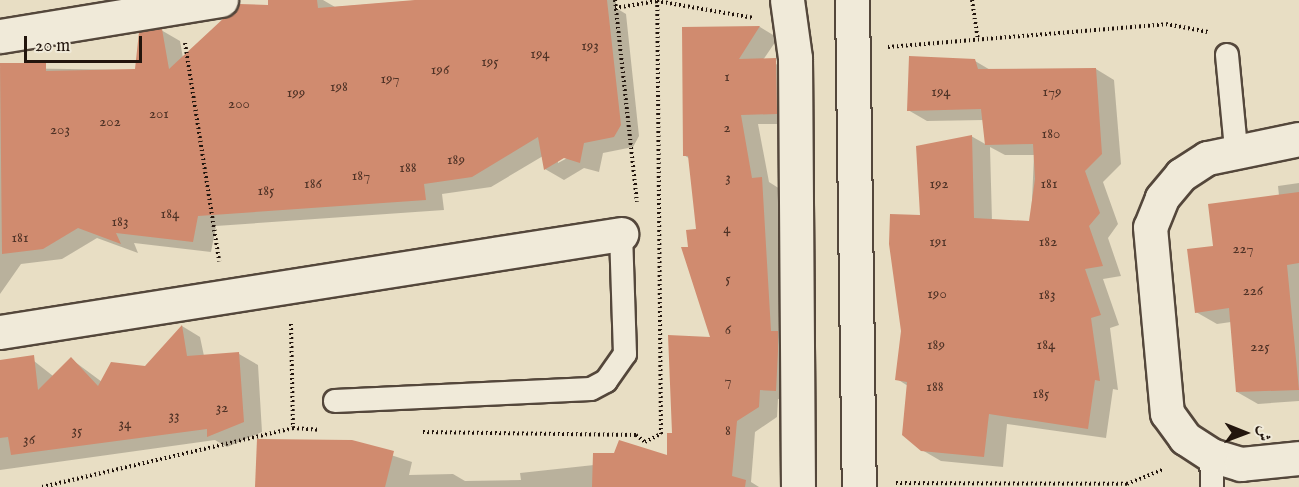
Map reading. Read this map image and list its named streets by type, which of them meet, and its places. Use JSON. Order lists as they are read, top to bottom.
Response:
{
  "house_numbers": [
    "193",
    "194",
    "195",
    "196",
    "1",
    "197",
    "198",
    "194",
    "179",
    "199",
    "200",
    "201",
    "202",
    "2",
    "203",
    "180",
    "189",
    "188",
    "187",
    "3",
    "186",
    "192",
    "181",
    "185",
    "184",
    "183",
    "4",
    "181",
    "191",
    "182",
    "227",
    "5",
    "226",
    "190",
    "183",
    "6",
    "189",
    "184",
    "225",
    "7",
    "188",
    "185",
    "32",
    "33",
    "34",
    "35",
    "8",
    "36"
  ],
  "scale_bar": "20 m",
  "north": "right"
}
